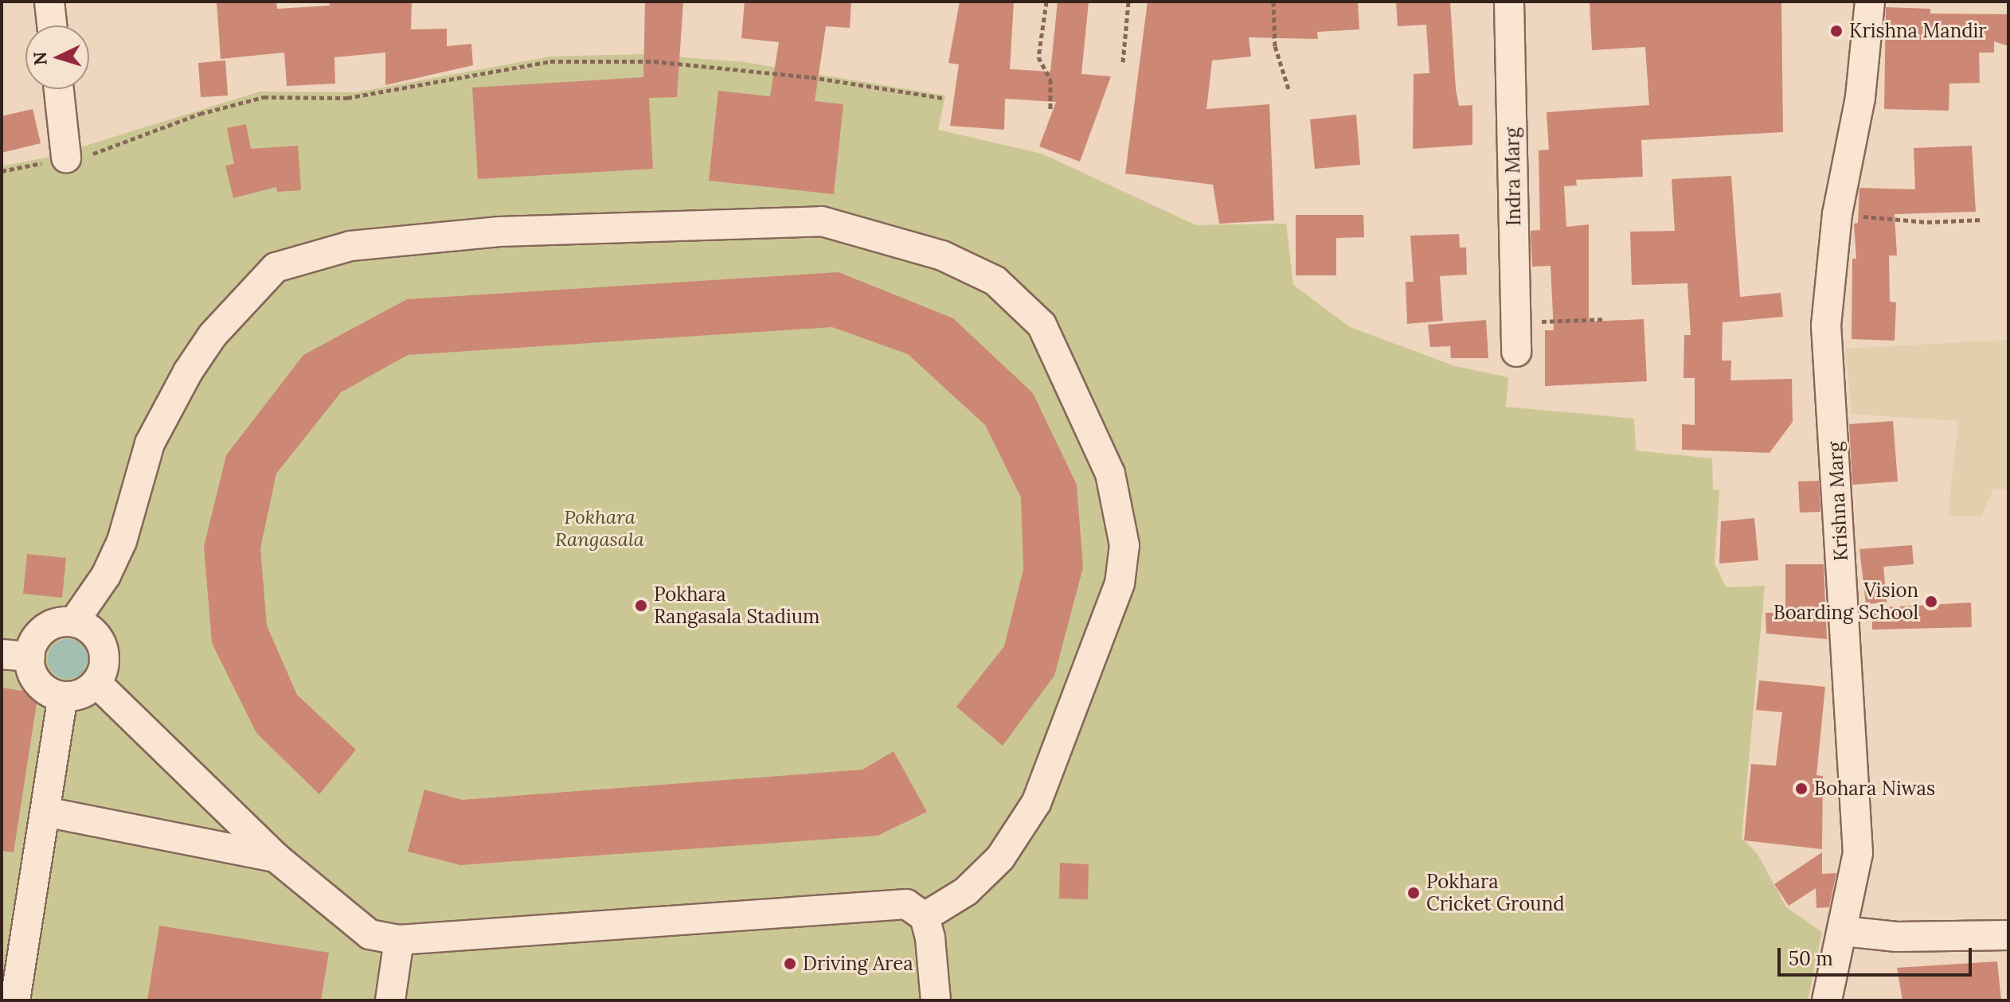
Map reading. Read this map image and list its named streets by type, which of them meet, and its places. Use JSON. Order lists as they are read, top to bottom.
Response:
{
  "streets": {
    "street": ["Indra Marg", "Krishna Marg"]
  },
  "parks": ["Pokhara Rangasala"],
  "places": [
    "Krishna Mandir",
    "Vision Boarding School",
    "Pokhara Rangasala Stadium",
    "Bohara Niwas",
    "Pokhara Cricket Ground",
    "Driving Area"
  ],
  "scale_bar": "50 m",
  "north": "left"
}
